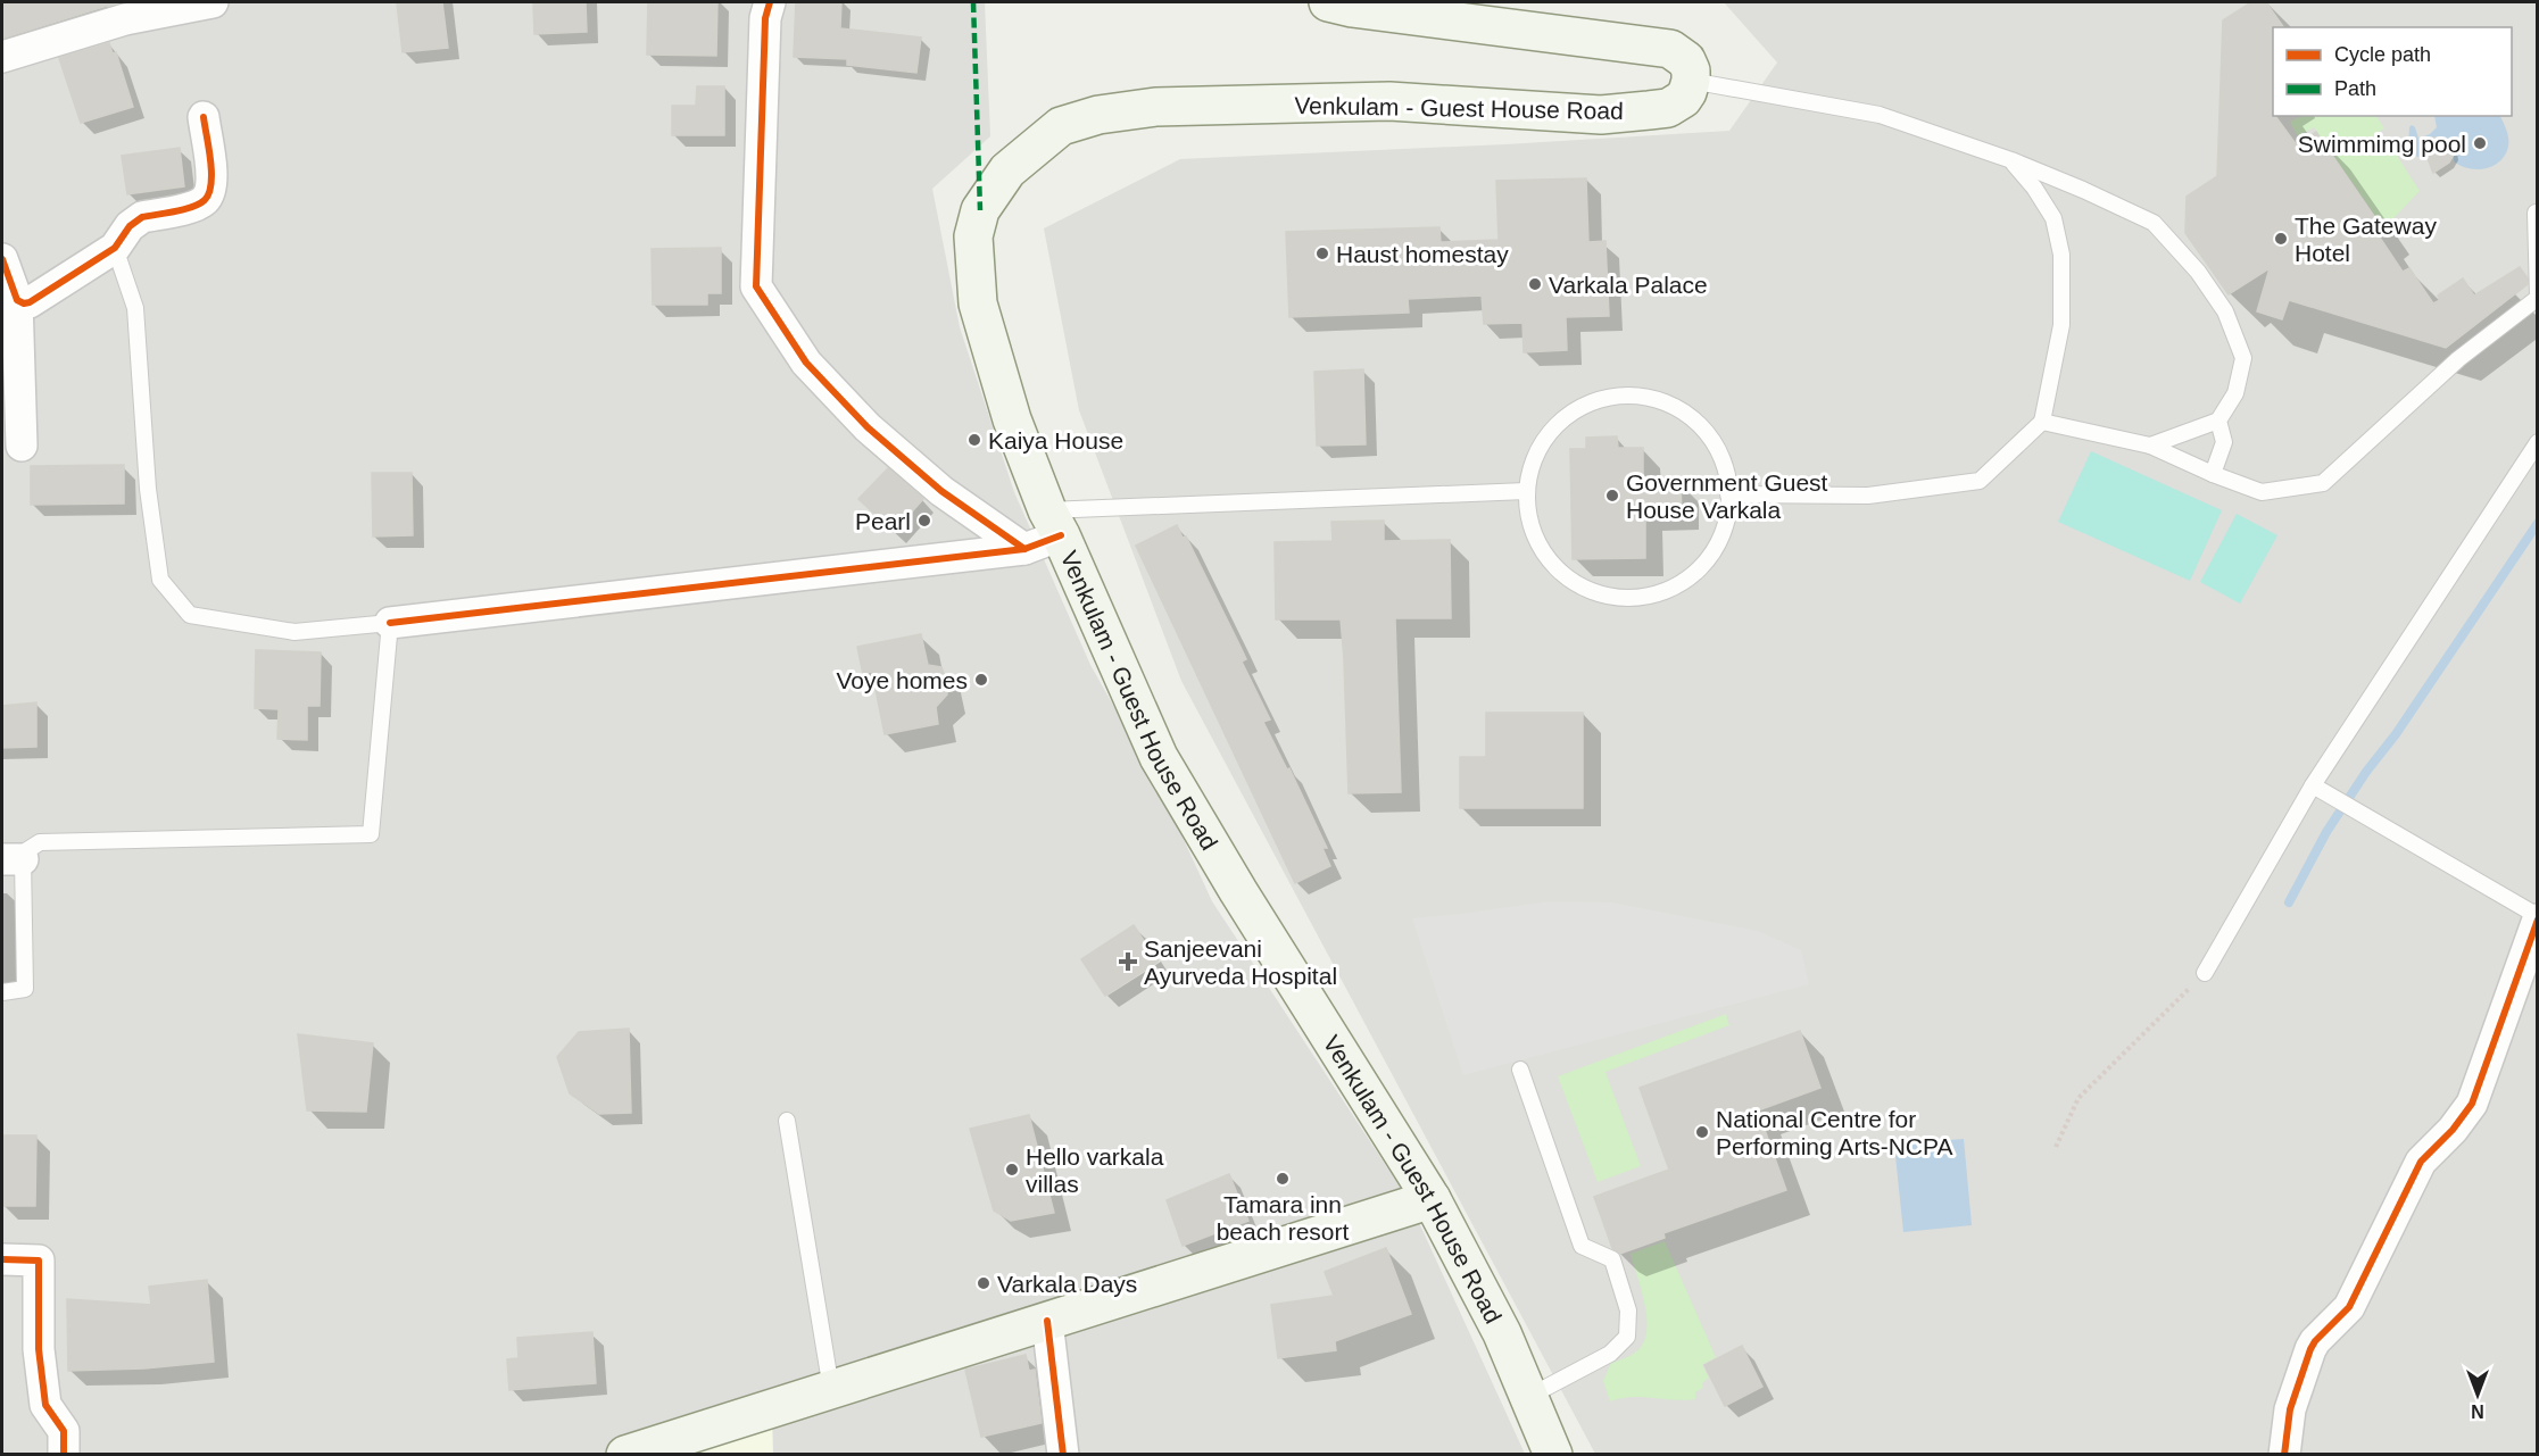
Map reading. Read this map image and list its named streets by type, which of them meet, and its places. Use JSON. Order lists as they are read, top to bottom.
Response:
{
  "streets": {
    "main road": ["Venkulam - Guest House Road"]
  },
  "places": {
    "other": [
      "Swimmimg pool",
      "The Gateway Hotel",
      "Haust homestay",
      "Varkala Palace",
      "Kaiya House",
      "Government Guest House Varkala",
      "Pearl",
      "Voye homes",
      "National Centre for Performing Arts-NCPA",
      "Hello varkala villas",
      "Tamara inn beach resort",
      "Varkala Days"
    ],
    "health": ["Sanjeevani Ayurveda Hospital"]
  },
  "legend": ["Cycle path", "Path"],
  "north": "bottom"
}
